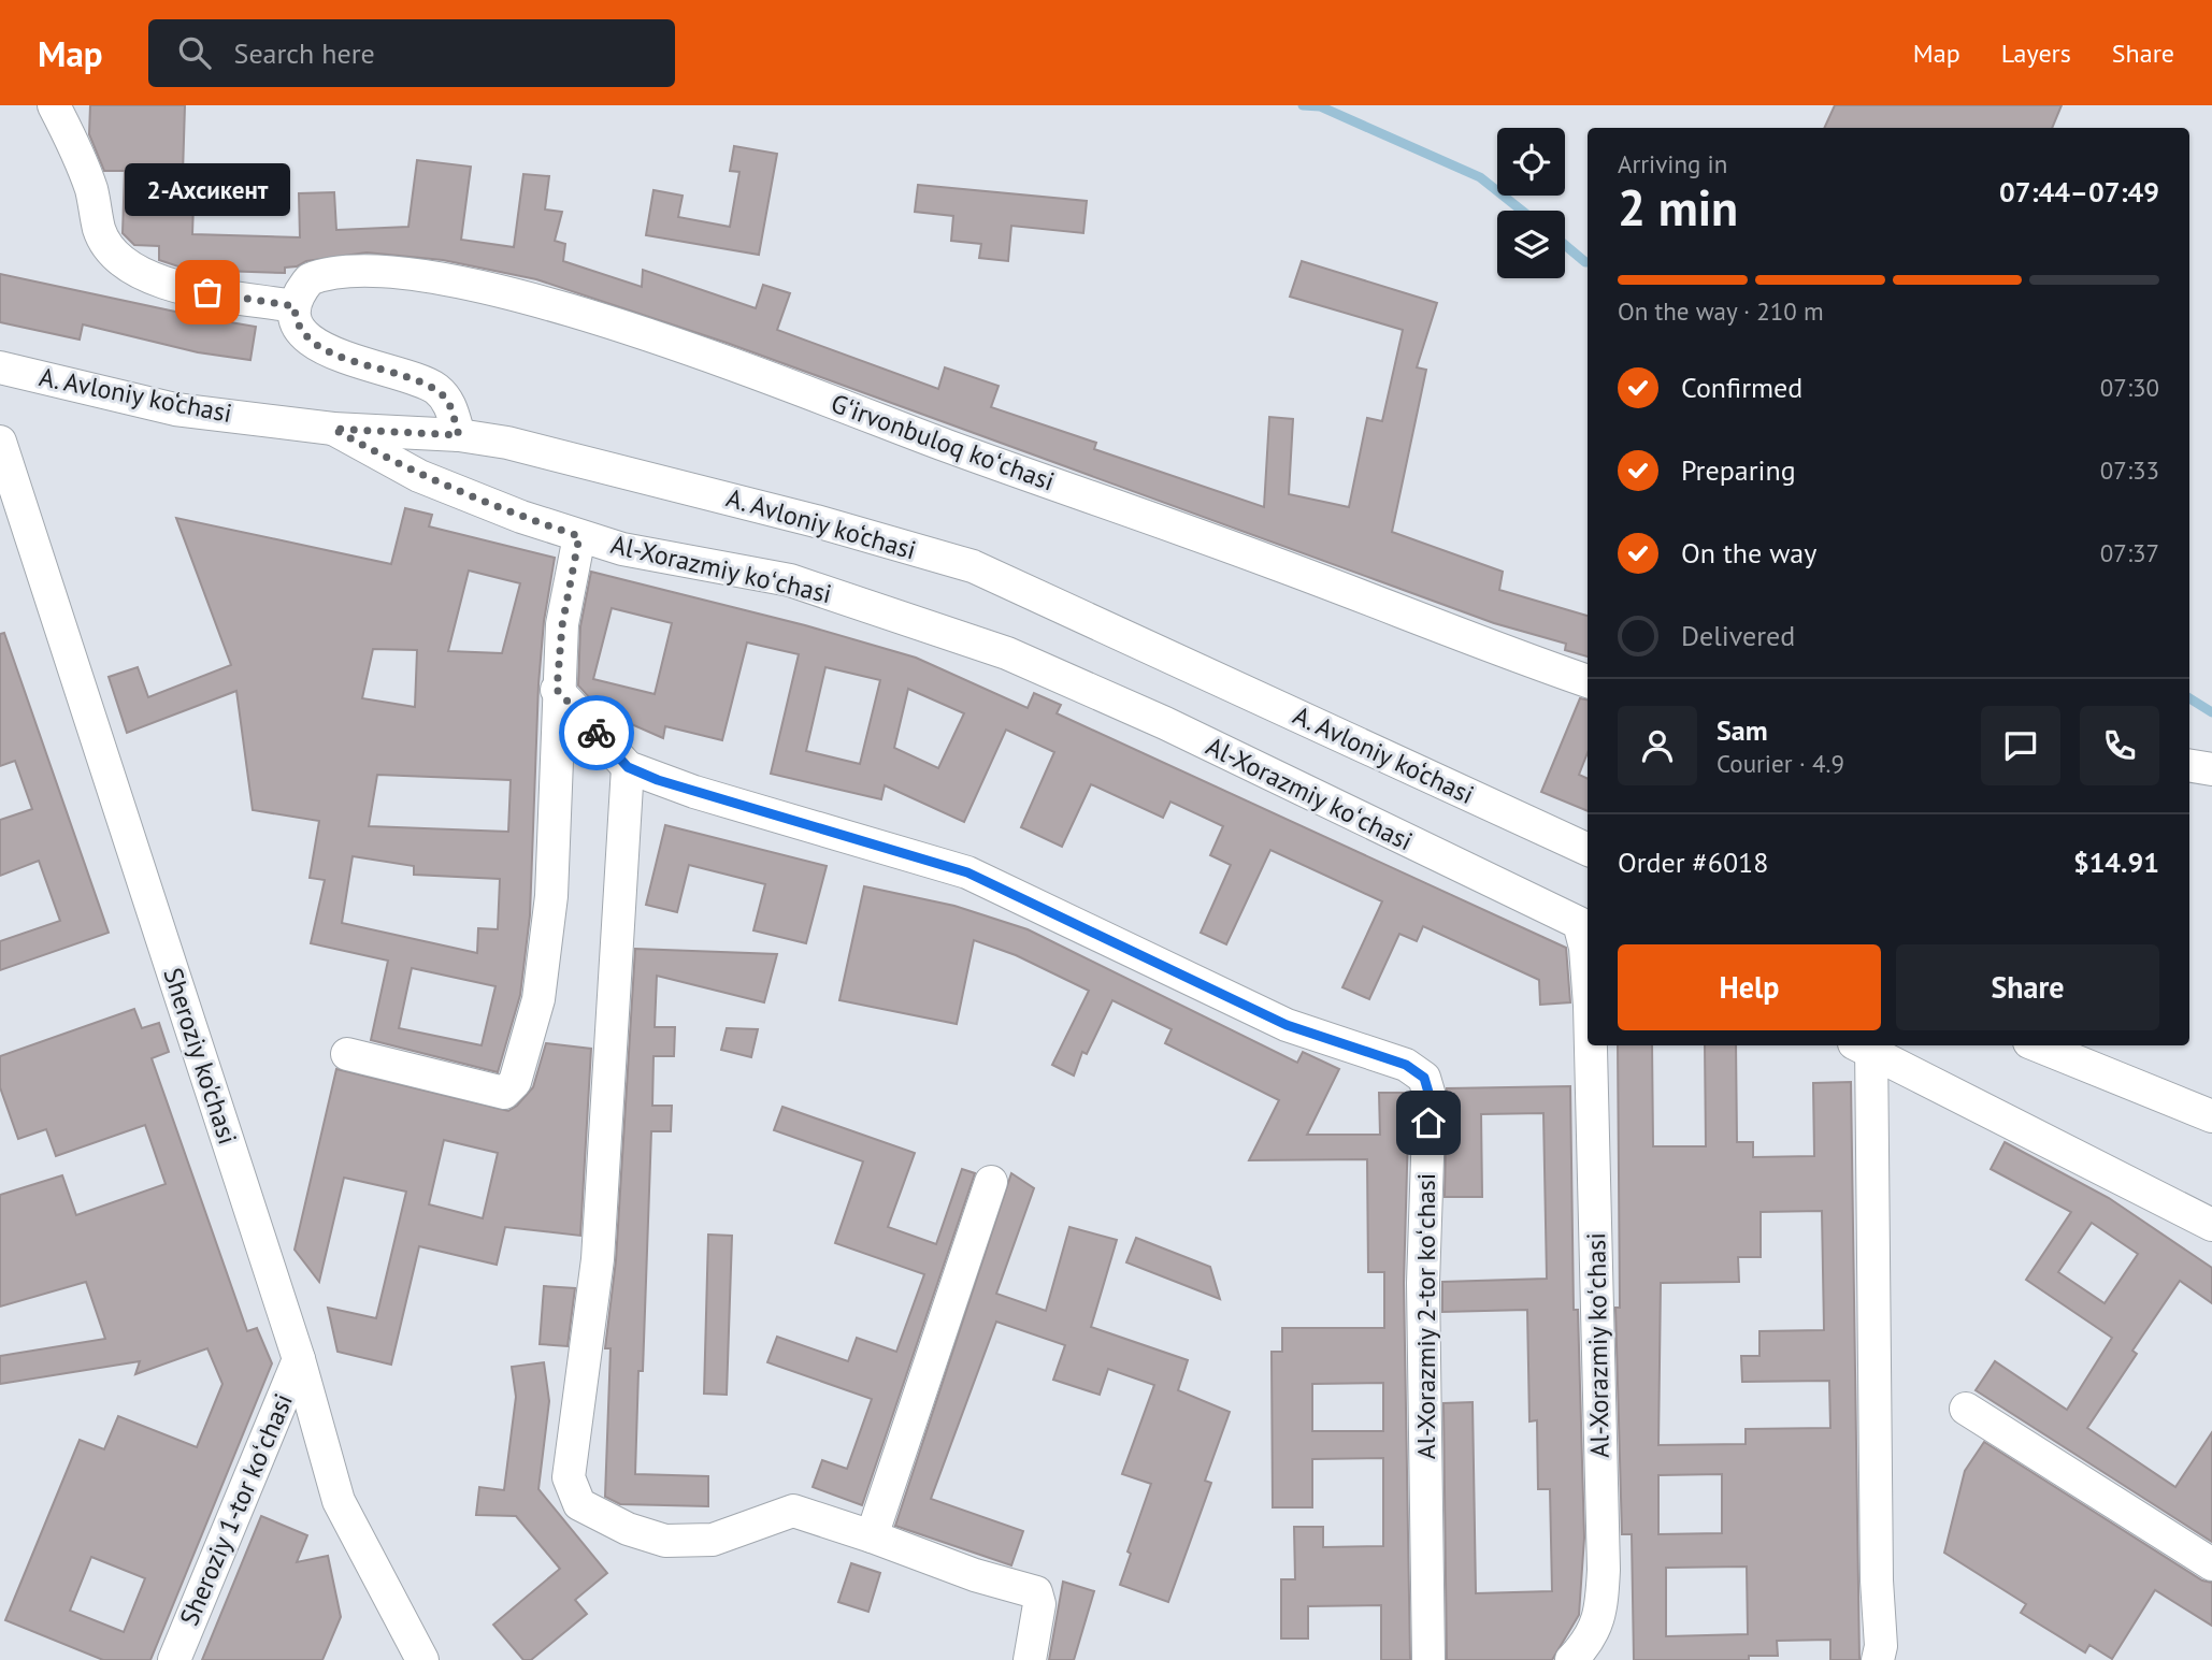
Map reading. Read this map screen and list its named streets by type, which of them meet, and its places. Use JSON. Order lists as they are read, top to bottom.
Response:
{
  "streets": {
    "street": [
      "A. Avloniy ko‘chasi",
      "Gʻirvonbuloq koʻchasi",
      "Al-Xorazmiy koʻchasi",
      "Sheroziy ko'chasi",
      "Al-Xorazmiy 2-tor koʻchasi",
      "Sheroziy 1-tor koʻchasi"
    ]
  },
  "crossings": [
    ["A. Avloniy ko‘chasi", "Al-Xorazmiy koʻchasi"],
    ["Sheroziy ko'chasi", "Sheroziy 1-tor koʻchasi"]
  ],
  "places": ["2-Ахсикент"],
  "page": {
    "header": "Map",
    "search": "Search here",
    "nav": ["Map", "Layers", "Share"],
    "heading": ["2 min", "Arriving in", "07:44–07:49"],
    "panel": [
      "Sam",
      "Courier · 4.9",
      "Order #6018",
      "$14.91"
    ],
    "bubble": "2-Ахсикент",
    "bar": "On the way · 210 m",
    "list": [
      ["Confirmed", "07:30"],
      ["Preparing", "07:33"],
      ["On the way", "07:37"],
      "Delivered"
    ],
    "buttons": ["Help", "Share"]
  }
}
